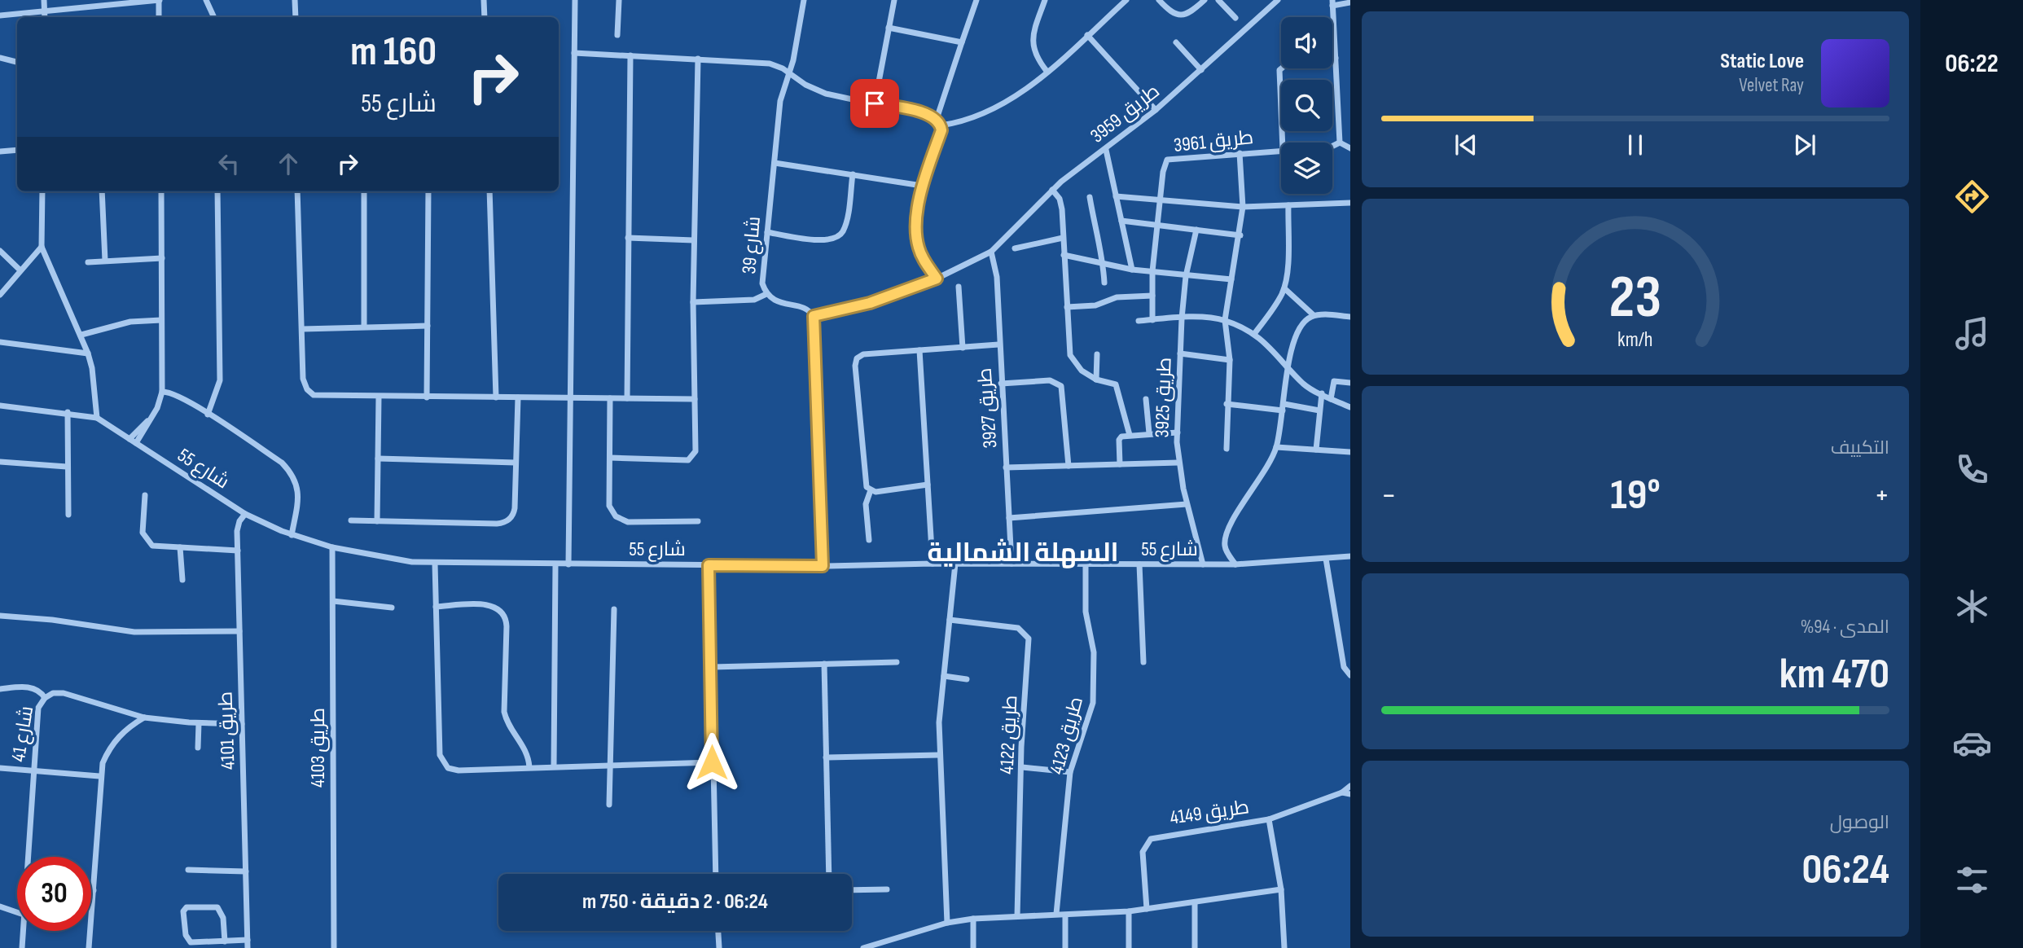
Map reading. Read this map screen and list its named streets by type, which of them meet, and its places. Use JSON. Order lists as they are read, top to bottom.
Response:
{
  "streets": {
    "street": [
      "طريق 3959",
      "طريق 3961",
      "شارع 39",
      "طريق 3925",
      "طريق 3927",
      "شارع 55",
      "طريق 4101",
      "شارع 41",
      "طريق 4122",
      "طريق 4123",
      "طريق 4103",
      "طريق 4149"
    ]
  },
  "crossings": [
    ["طريق 3959", "شارع 39"],
    ["طريق 3959", "طريق 3927"],
    ["طريق 3925", "شارع 55"],
    ["طريق 3927", "شارع 55"],
    ["شارع 55", "طريق 4101"],
    ["شارع 55", "طريق 4123"],
    ["شارع 55", "طريق 4103"],
    ["طريق 4101", "شارع 41"]
  ],
  "districts": ["السهلة الشمالية"],
  "page": {
    "tabs": "06:22",
    "turn": ["160 m", "شارع 55"],
    "song": ["Static Love", "Velvet Ray"],
    "tile": [
      "التكييف",
      ["المدى · 94%", "470 km"],
      ["الوصول", "06:24"]
    ],
    "heat": ["−", "19°", "+"],
    "limit": "30",
    "trip": "06:24 · 2 دقيقة · 750 m",
    "gauge": ["23", "km/h"]
  }
}
